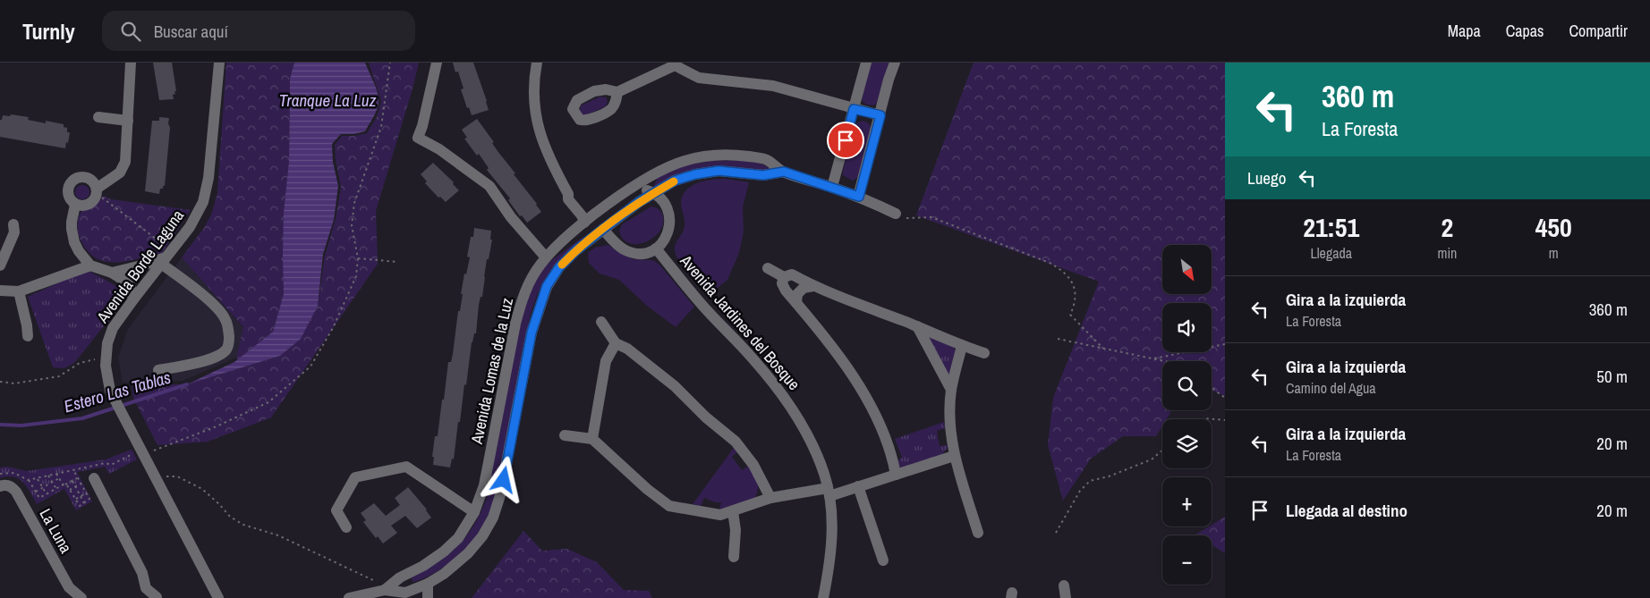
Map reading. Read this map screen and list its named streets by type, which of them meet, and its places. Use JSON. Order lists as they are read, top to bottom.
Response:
{
  "streets": {
    "street": [
      "Avenida Borde Laguna",
      "Avenida Jardines del Bosque",
      "Avenida Lomas de la Luz",
      "La Luna"
    ]
  },
  "water": ["Tranque La Luz", "Estero Las Tablas"],
  "north": "bottom right",
  "page": {
    "header": "Turnly",
    "search": "Buscar aquí",
    "nav": ["Mapa", "Capas", "Compartir"],
    "turn": ["360 m", "La Foresta"],
    "then": "Luego",
    "eta": [
      "21:51",
      "Llegada",
      "2",
      "min",
      "450",
      "m"
    ],
    "map_buttons": ["+", "−"],
    "list": [
      {
        "name": "Gira a la izquierda",
        "note": "La Foresta",
        "value": "360 m"
      },
      {
        "name": "Gira a la izquierda",
        "note": "Camino del Agua",
        "value": "50 m"
      },
      {
        "name": "Gira a la izquierda",
        "note": "La Foresta",
        "value": "20 m"
      },
      {
        "name": "Llegada al destino",
        "value": "20 m"
      }
    ]
  }
}
